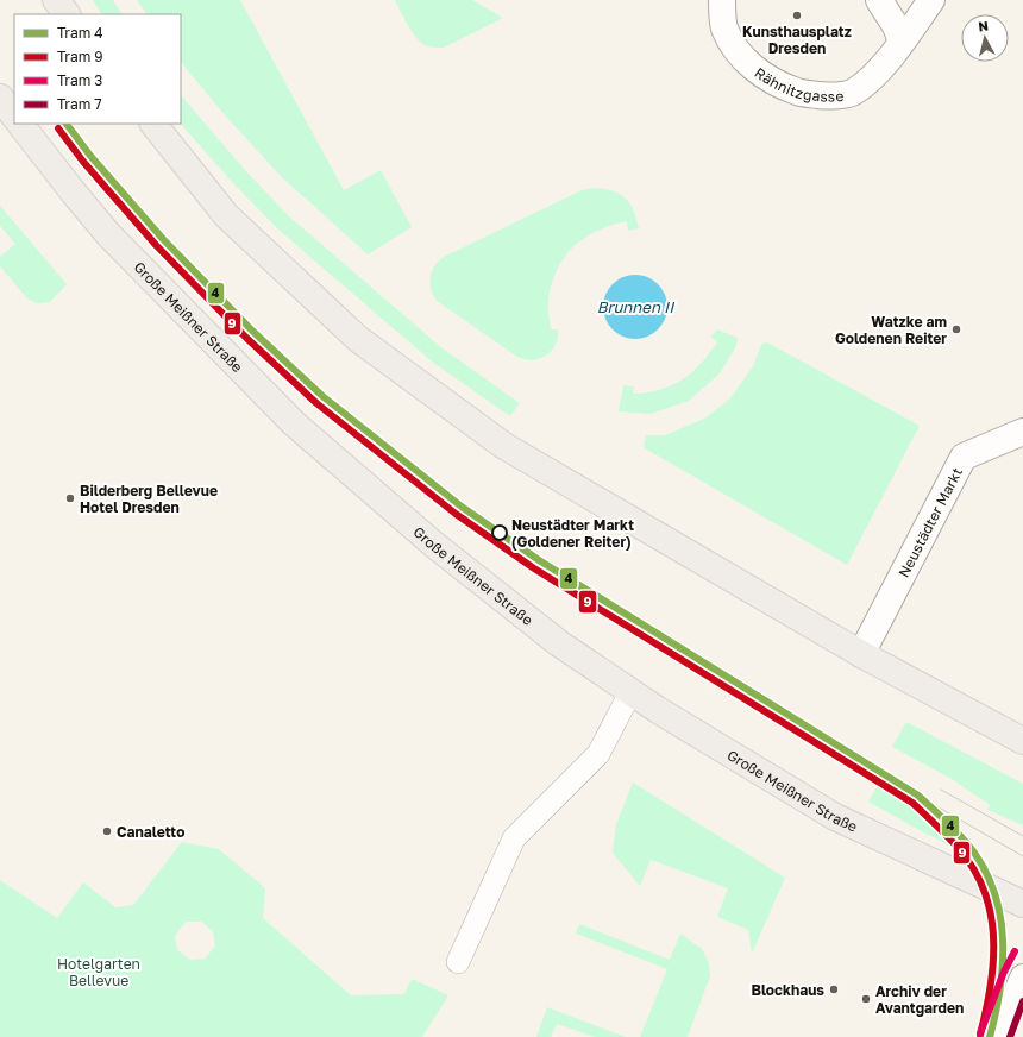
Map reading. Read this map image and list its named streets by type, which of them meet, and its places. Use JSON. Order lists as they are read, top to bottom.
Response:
{
  "streets": {
    "main road": ["Große Meißner Straße"],
    "street": ["Rähnitzgasse", "Neustädter Markt"]
  },
  "water": ["Brunnen II"],
  "parks": ["Hotelgarten Bellevue"],
  "places": [
    "Kunsthausplatz Dresden",
    "Watzke am Goldenen Reiter",
    "Bilderberg Bellevue Hotel Dresden",
    "Neustädter Markt (Goldener Reiter)",
    "Canaletto",
    "Blockhaus",
    "Archiv der Avantgarden"
  ],
  "lines": [
    "tram line 4",
    "tram line 9",
    "tram line 3",
    "tram line 7"
  ],
  "legend": [
    "Tram 4",
    "Tram 9",
    "Tram 3",
    "Tram 7"
  ],
  "north": "top"
}
